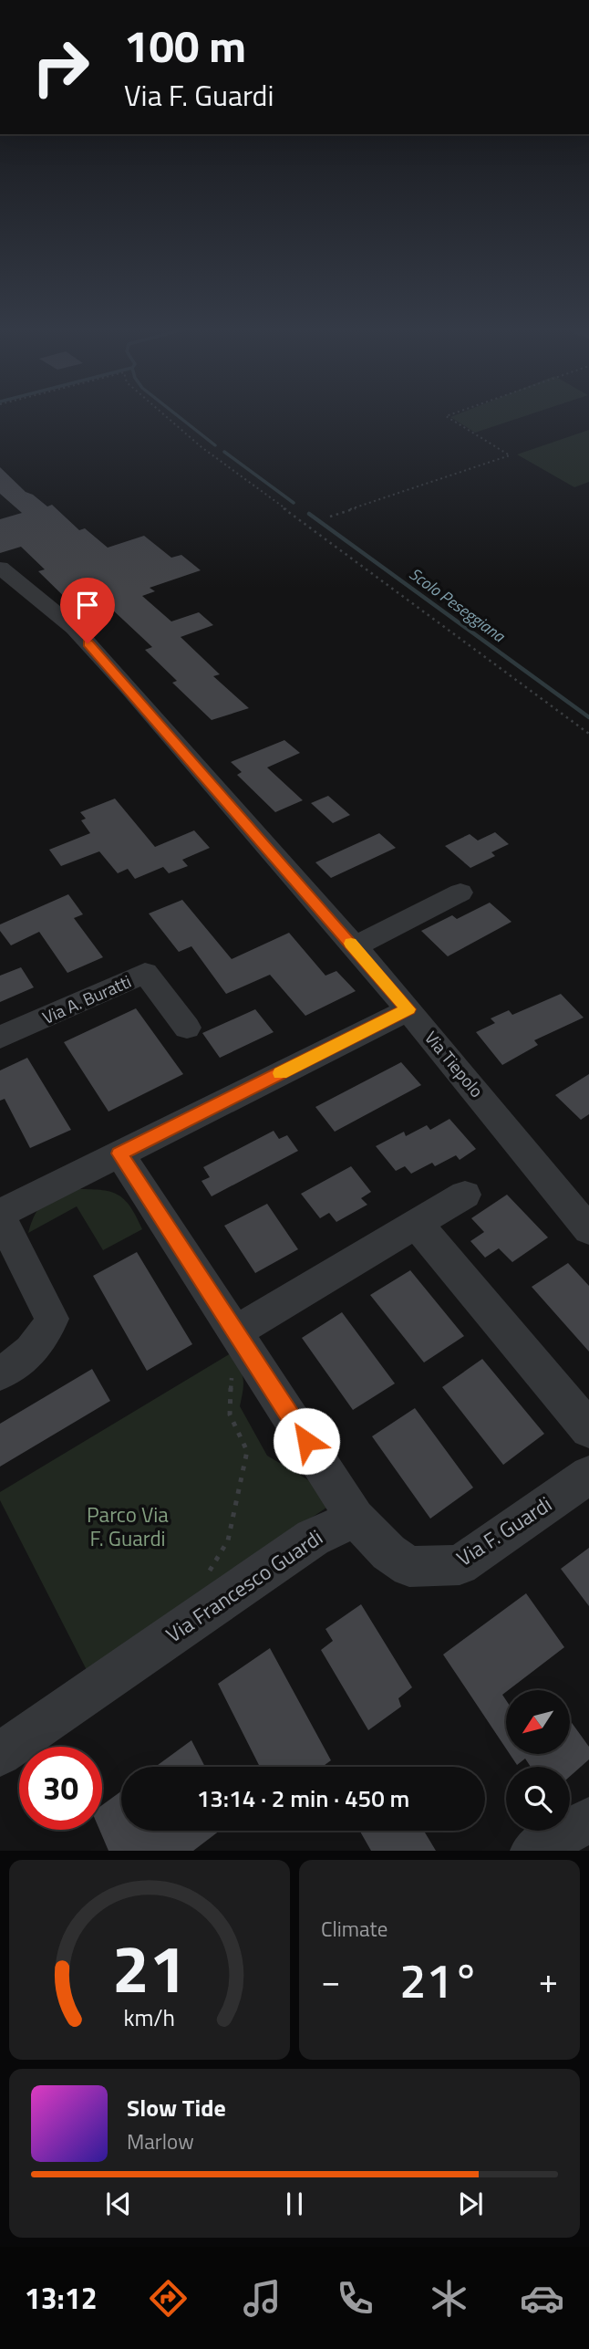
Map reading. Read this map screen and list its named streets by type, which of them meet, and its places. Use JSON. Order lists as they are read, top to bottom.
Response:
{
  "streets": {
    "street": [
      "Via A. Buratti",
      "Via Tiepolo",
      "Via F. Guardi",
      "Via Francesco Guardi"
    ]
  },
  "crossings": [
    ["Via F. Guardi", "Via Francesco Guardi"]
  ],
  "water": ["Scolo Peseggiana"],
  "parks": ["Parco Via F. Guardi"],
  "north": "bottom left",
  "page": {
    "turn": ["100 m", "Via F. Guardi"],
    "limit": "30",
    "trip": "13:14 · 2 min · 450 m",
    "tile": "Climate",
    "heat": ["−", "21°", "+"],
    "song": ["Slow Tide", "Marlow"],
    "tabs": "13:12",
    "gauge": ["21", "km/h"]
  }
}
